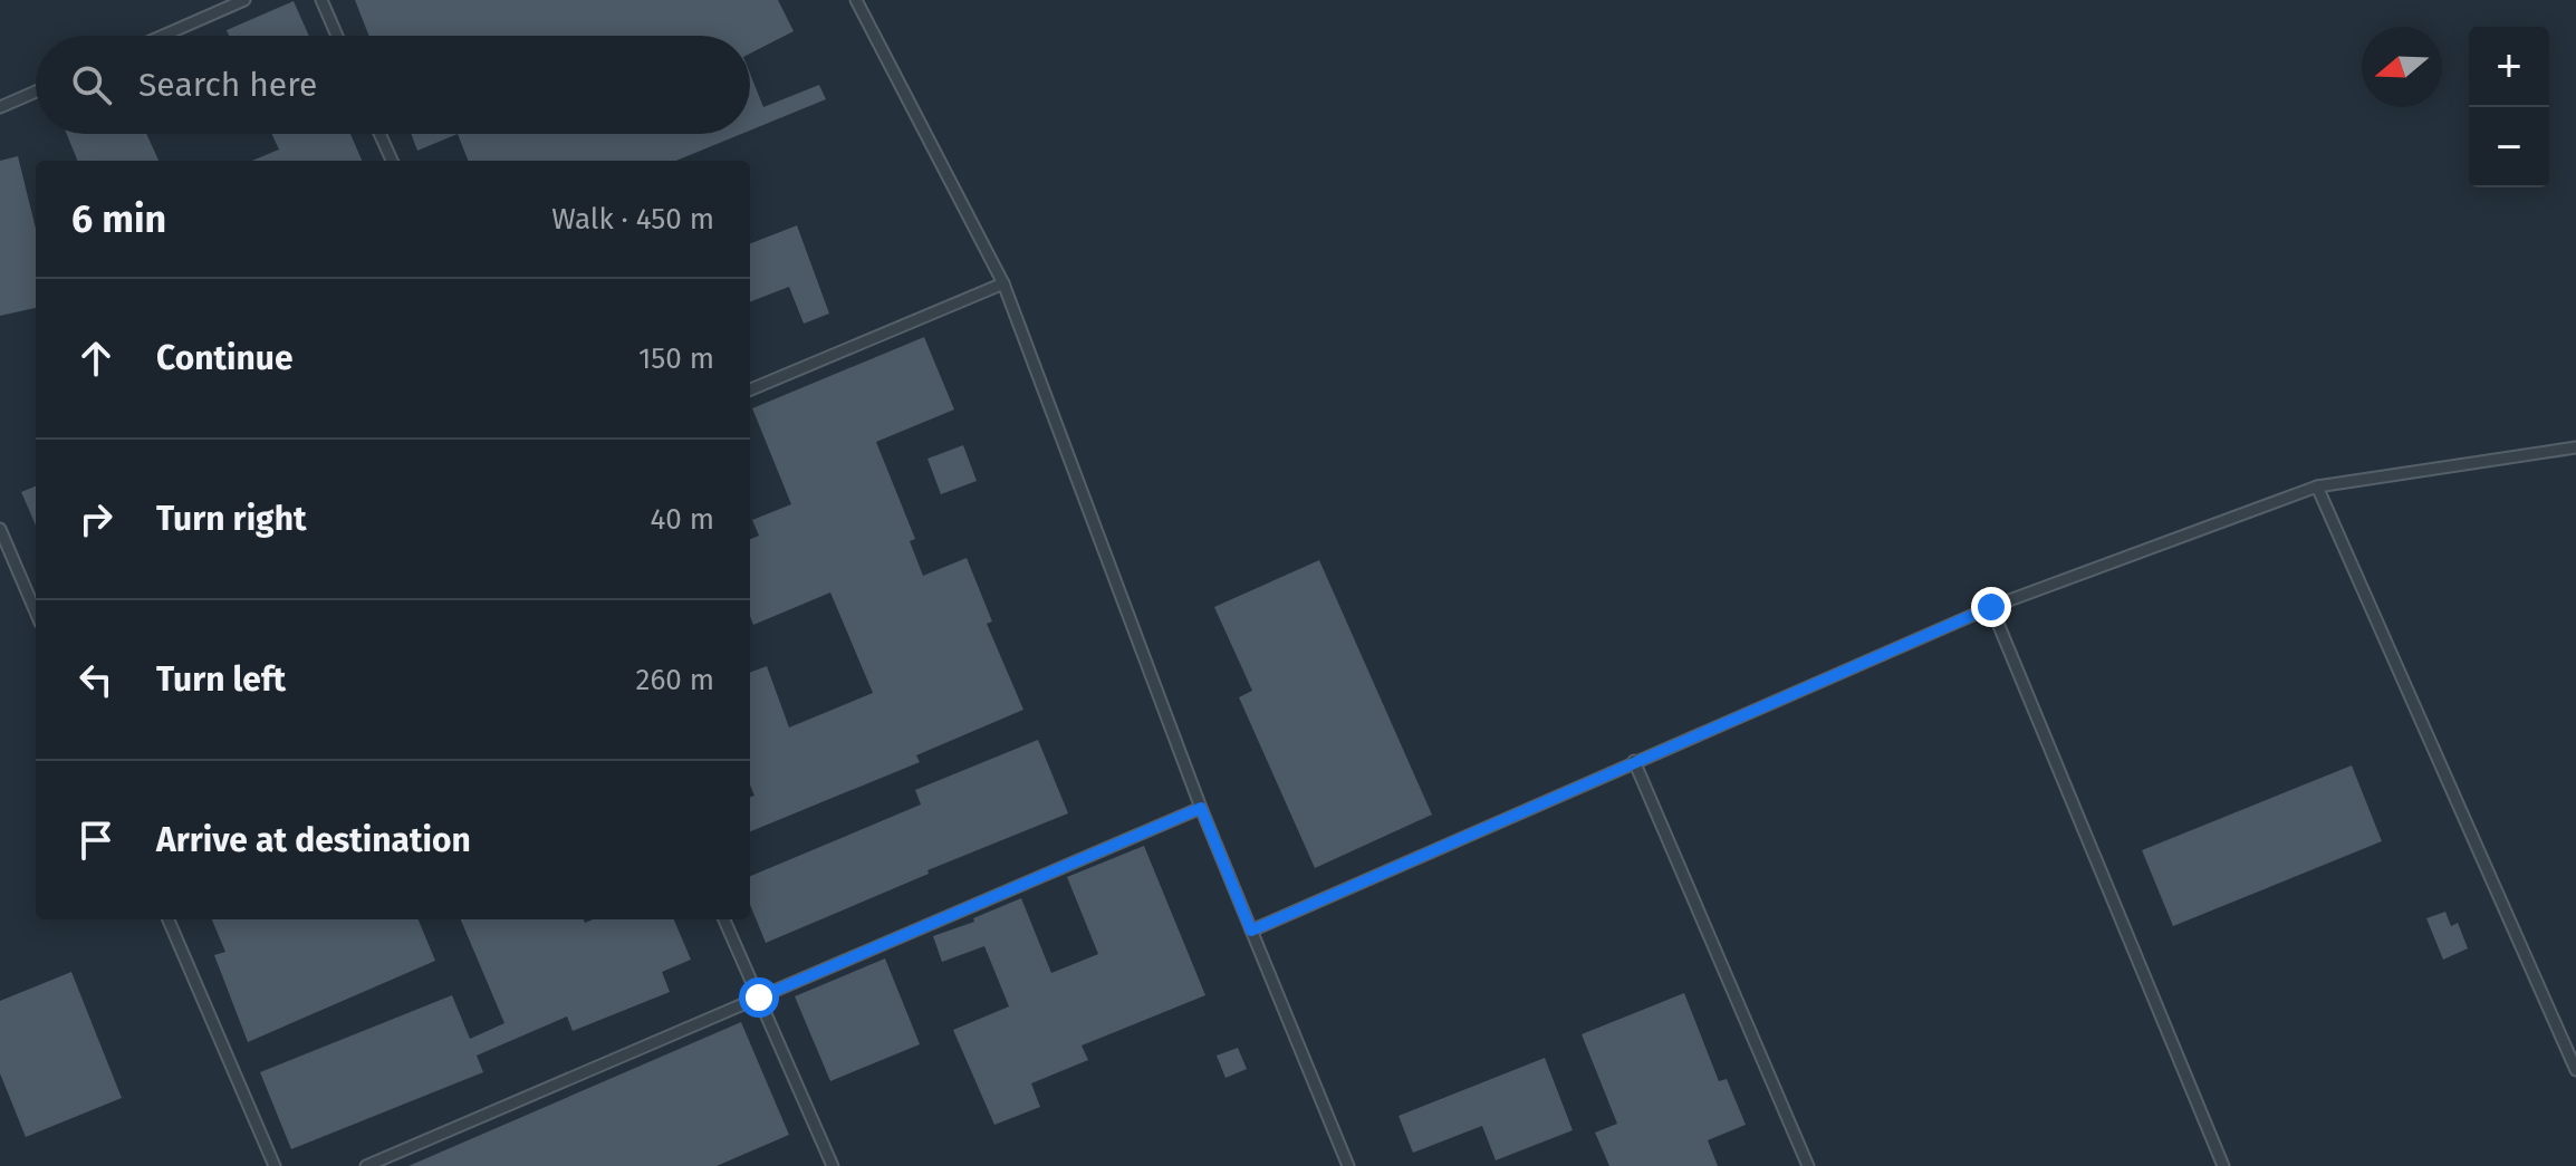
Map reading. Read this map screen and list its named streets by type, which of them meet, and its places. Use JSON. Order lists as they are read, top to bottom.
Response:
{
  "north": "left",
  "page": {
    "map_buttons": ["+", "−"],
    "search": "Search here",
    "heading": ["6 min", "Walk · 450 m"],
    "list": [
      ["Continue", "150 m"],
      ["Turn right", "40 m"],
      ["Turn left", "260 m"],
      "Arrive at destination"
    ]
  }
}
